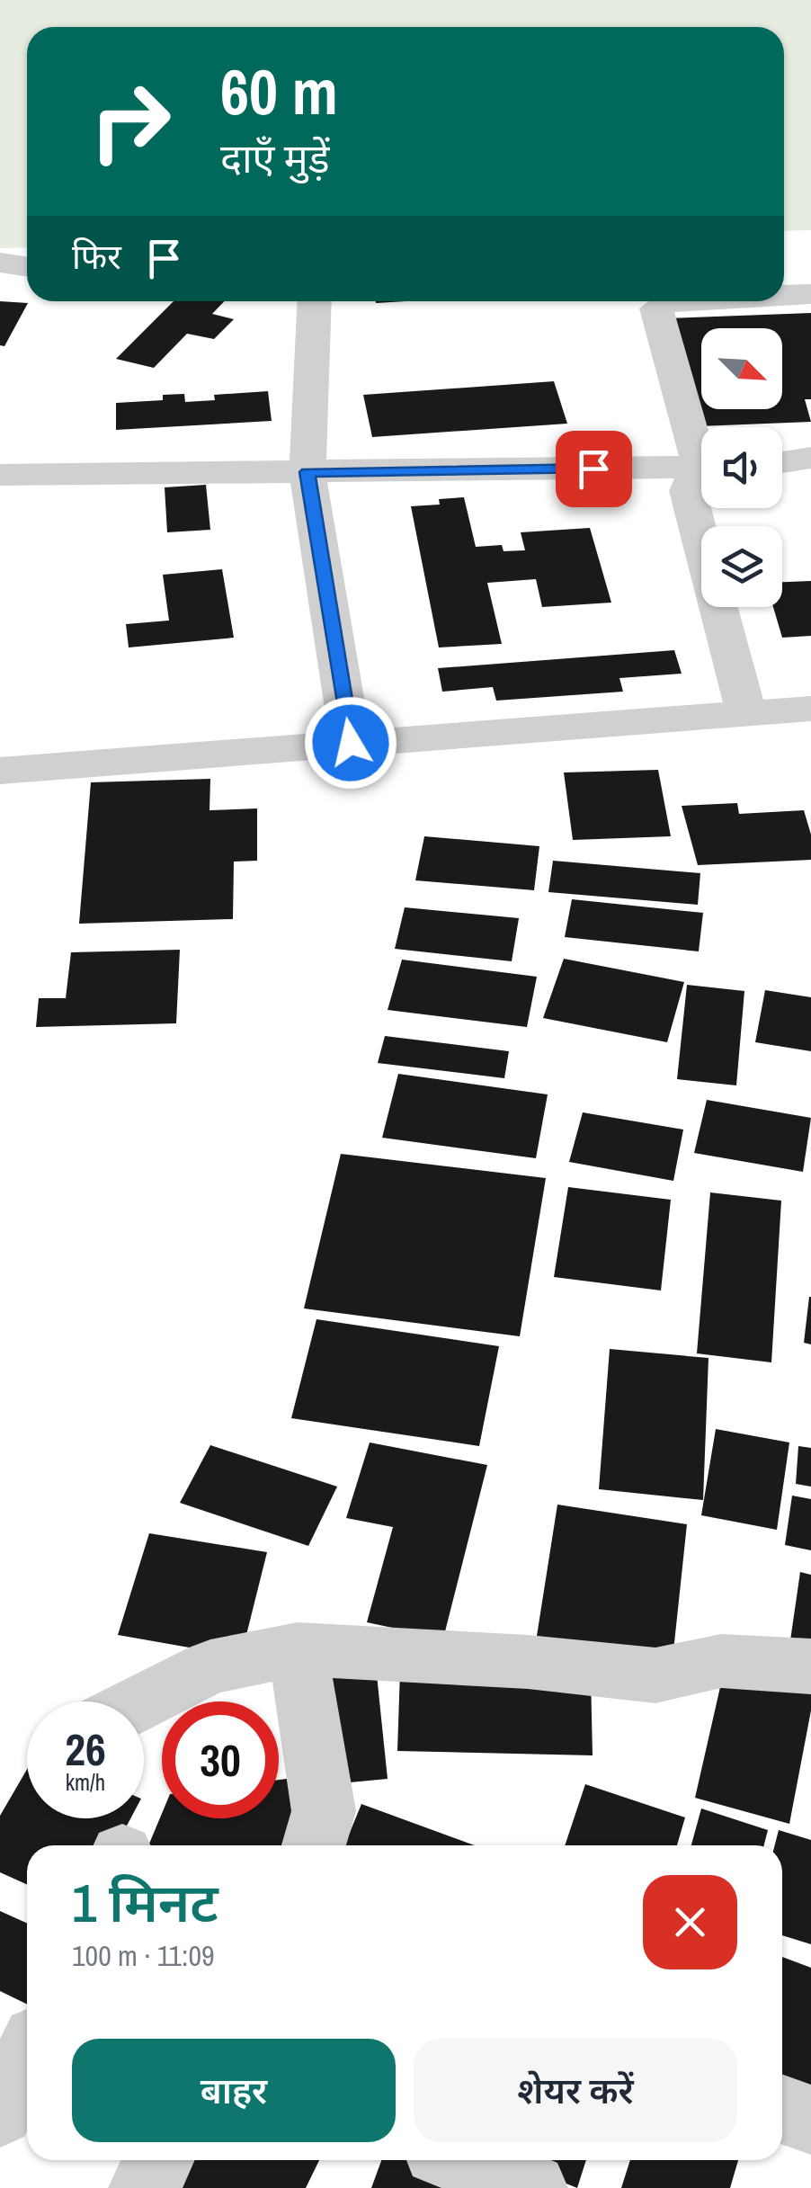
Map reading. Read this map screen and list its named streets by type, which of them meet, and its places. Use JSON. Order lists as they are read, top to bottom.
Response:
{
  "north": "bottom right",
  "page": {
    "turn": ["60 m", "दाएँ मुड़ें"],
    "then": "फिर",
    "speed": "26 km/h",
    "limit": "30",
    "heading": ["1 मिनट", "100 m · 11:09"],
    "buttons": ["बाहर", "शेयर करें"]
  }
}
